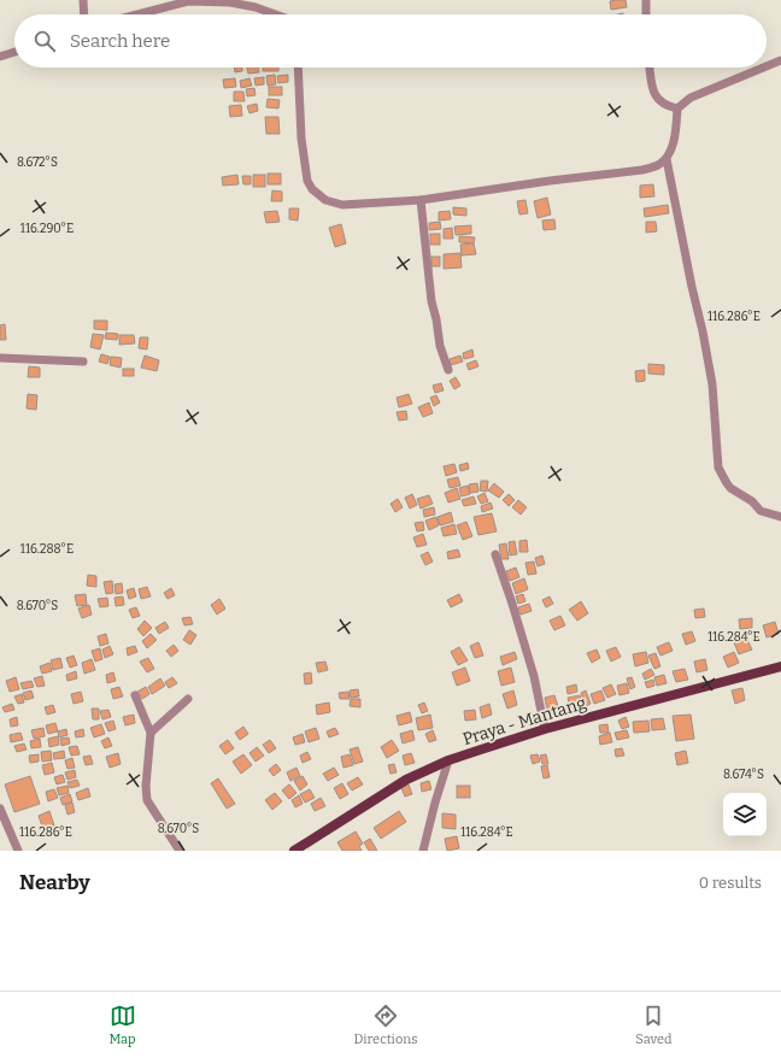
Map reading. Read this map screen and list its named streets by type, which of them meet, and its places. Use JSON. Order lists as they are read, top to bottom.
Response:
{
  "streets": {
    "main road": ["Praya - Mantang"]
  },
  "page": {
    "search": "Search here",
    "heading": ["Nearby", "0 results"],
    "nav": ["Map", "Directions", "Saved"]
  },
  "coordinates": [
    "8.672°S",
    "116.290°E",
    "116.286°E",
    "116.288°E",
    "8.670°S",
    "116.284°E",
    "8.674°S"
  ]
}
